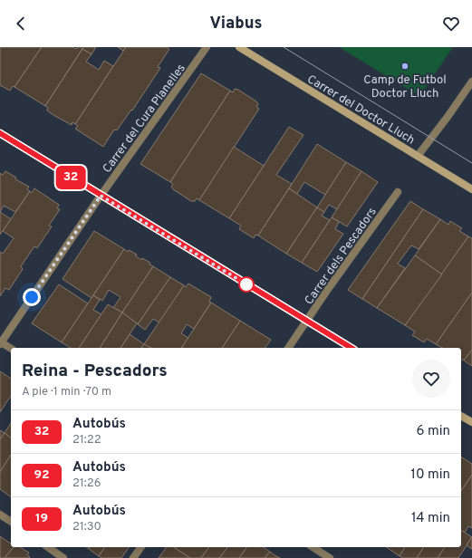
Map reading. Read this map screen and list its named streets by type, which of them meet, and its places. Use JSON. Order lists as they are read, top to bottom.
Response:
{
  "streets": {
    "street": ["Carrer del Doctor Lluch", "Carrer del Cura Planelles", "Carrer dels Pescadors"]
  },
  "places": ["Camp de Futbol Doctor Lluch"],
  "lines": ["bus line 32"],
  "page": {
    "header": "Viabus",
    "on_map": "32",
    "heading": ["Reina - Pescadors", "A pie · 1 min · 70 m"],
    "list": [
      {
        "mark": "32",
        "name": "Autobús",
        "note": "21:22",
        "value": "6 min"
      },
      {
        "mark": "92",
        "name": "Autobús",
        "note": "21:26",
        "value": "10 min"
      },
      {
        "mark": "19",
        "name": "Autobús",
        "note": "21:30",
        "value": "14 min"
      }
    ]
  }
}
